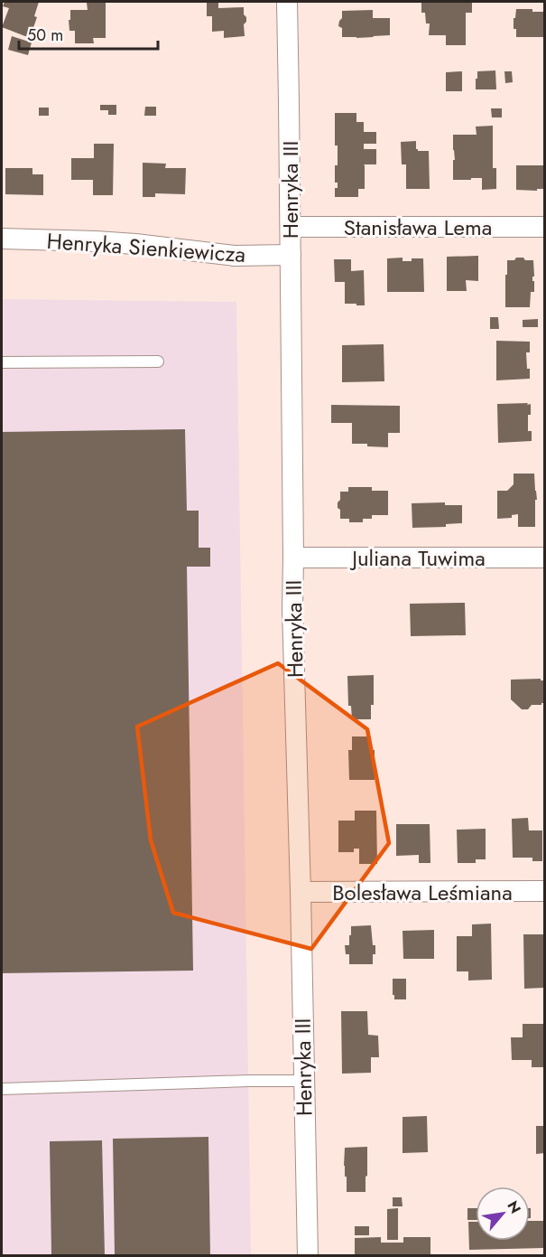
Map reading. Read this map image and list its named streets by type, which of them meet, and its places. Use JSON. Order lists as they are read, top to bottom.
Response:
{
  "streets": {
    "street": [
      "Henryka III",
      "Stanisława Lema",
      "Henryka Sienkiewicza",
      "Juliana Tuwima",
      "Bolesława Leśmiana"
    ]
  },
  "crossings": [
    ["Henryka III", "Stanisława Lema"],
    ["Henryka III", "Henryka Sienkiewicza"],
    ["Henryka III", "Juliana Tuwima"],
    ["Henryka III", "Bolesława Leśmiana"]
  ],
  "scale_bar": "50 m",
  "north": "top right"
}
